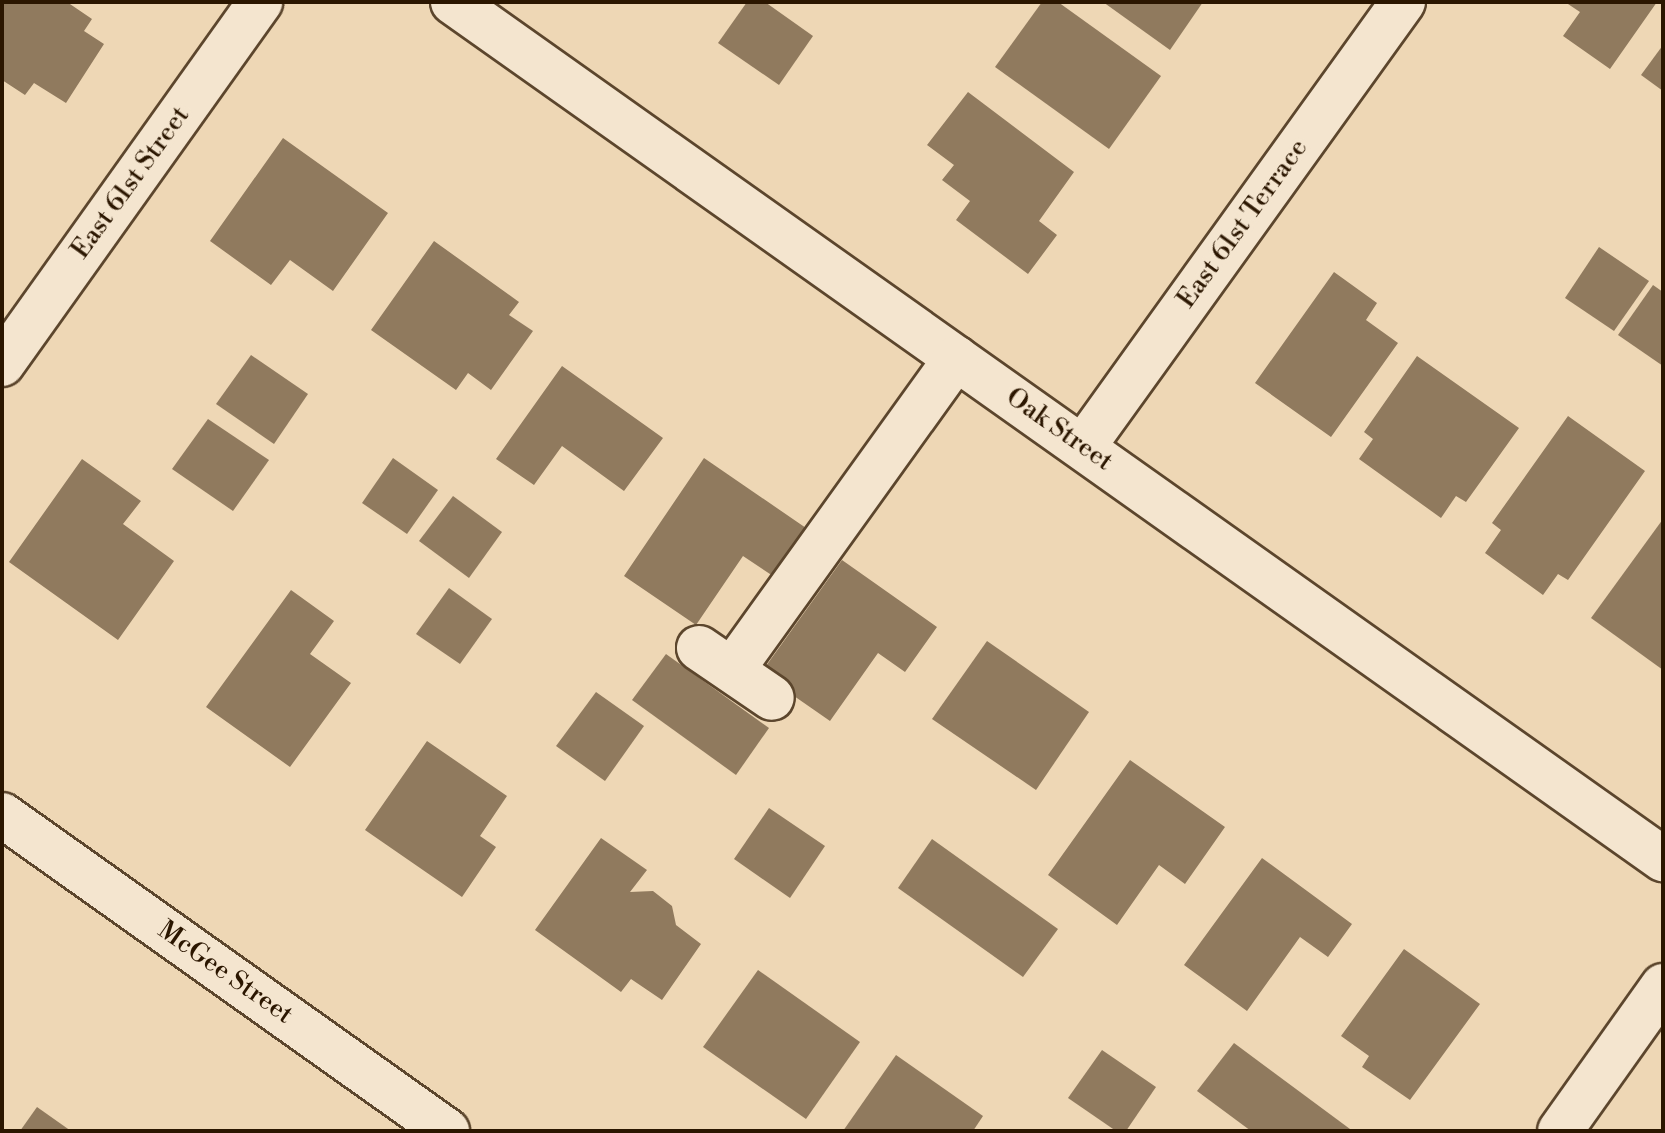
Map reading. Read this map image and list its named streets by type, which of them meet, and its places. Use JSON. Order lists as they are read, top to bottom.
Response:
{
  "streets": {
    "street": [
      "East 61st Street",
      "East 61st Terrace",
      "Oak Street",
      "McGee Street"
    ]
  },
  "crossings": [
    ["East 61st Terrace", "Oak Street"]
  ]
}
